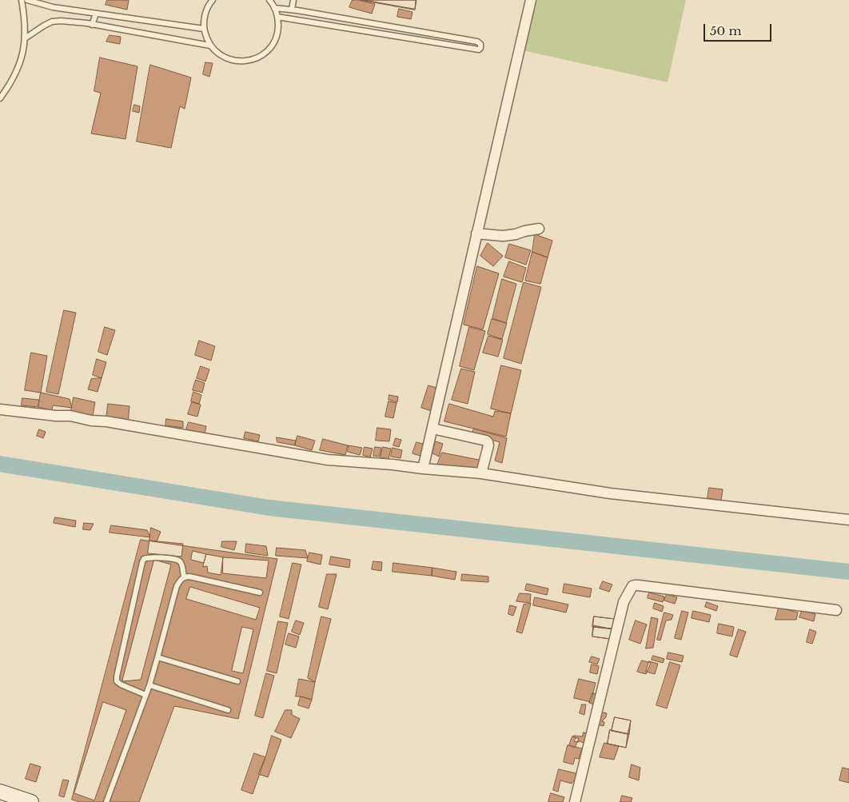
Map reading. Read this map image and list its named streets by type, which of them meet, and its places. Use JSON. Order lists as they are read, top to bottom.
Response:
{
  "scale_bar": "50 m"
}
